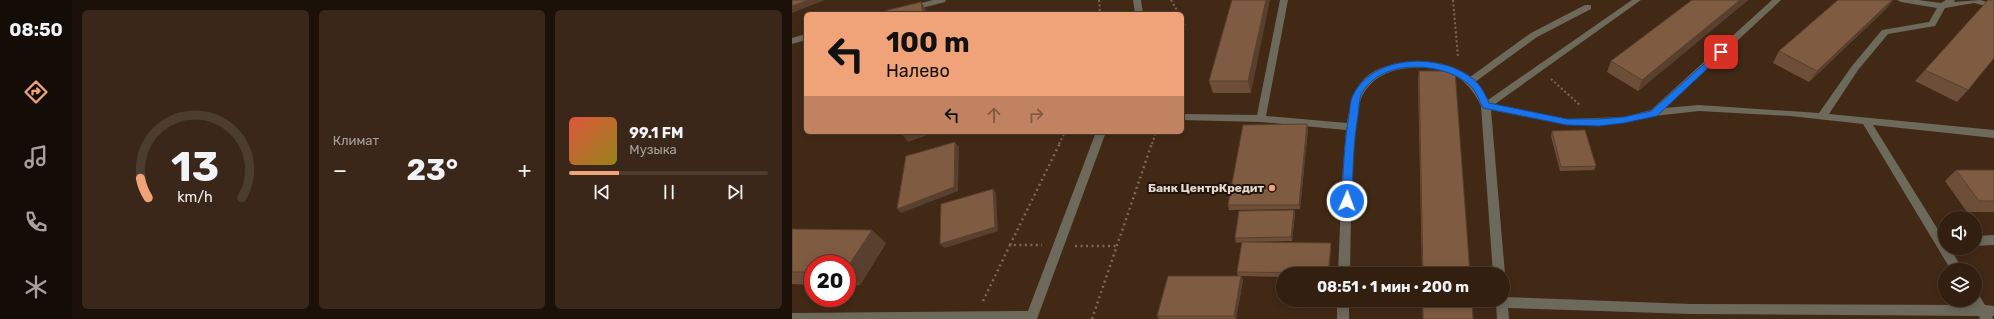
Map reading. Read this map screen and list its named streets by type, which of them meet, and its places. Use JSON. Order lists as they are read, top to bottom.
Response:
{
  "places": ["Банк ЦентрКредит"],
  "page": {
    "tabs": "08:50",
    "tile": "Климат",
    "turn": ["100 m", "Налево"],
    "song": ["99.1 FM", "Музыка"],
    "heat": ["−", "23°", "+"],
    "limit": "20",
    "trip": "08:51 · 1 мин · 200 m",
    "gauge": ["13", "km/h"]
  }
}
